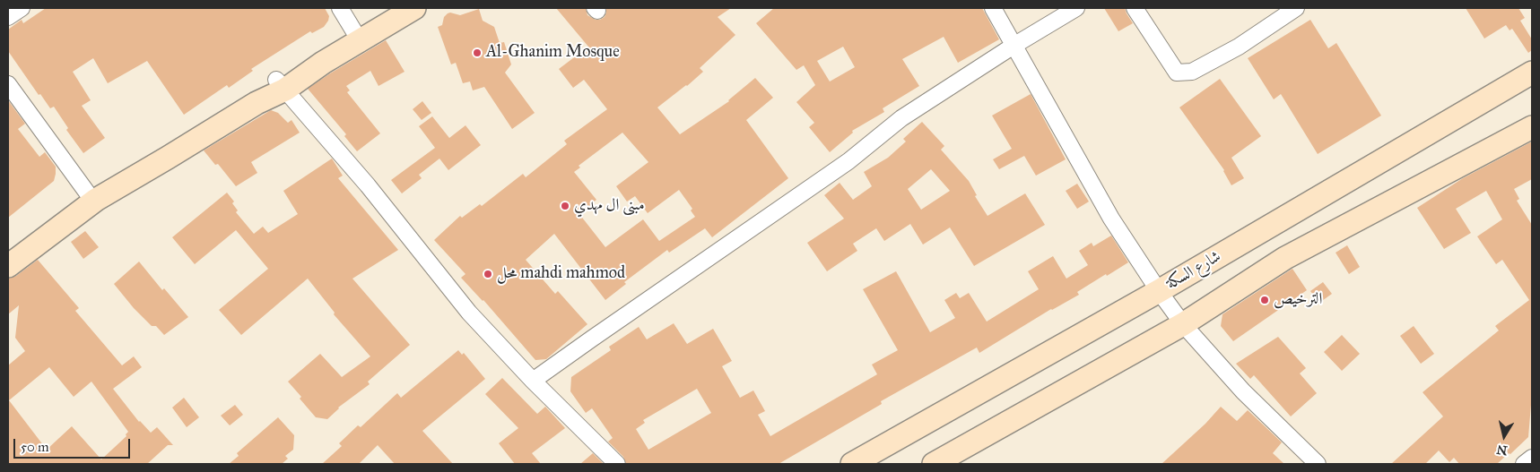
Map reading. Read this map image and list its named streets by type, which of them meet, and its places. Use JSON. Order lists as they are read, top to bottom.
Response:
{
  "streets": {
    "main road": ["شارع السكة"]
  },
  "places": [
    "Al-Ghanim Mosque",
    "مبنى ال مهدي",
    "محل mahdi mahmod",
    "الترخيص"
  ],
  "scale_bar": "50 m",
  "north": "bottom"
}
